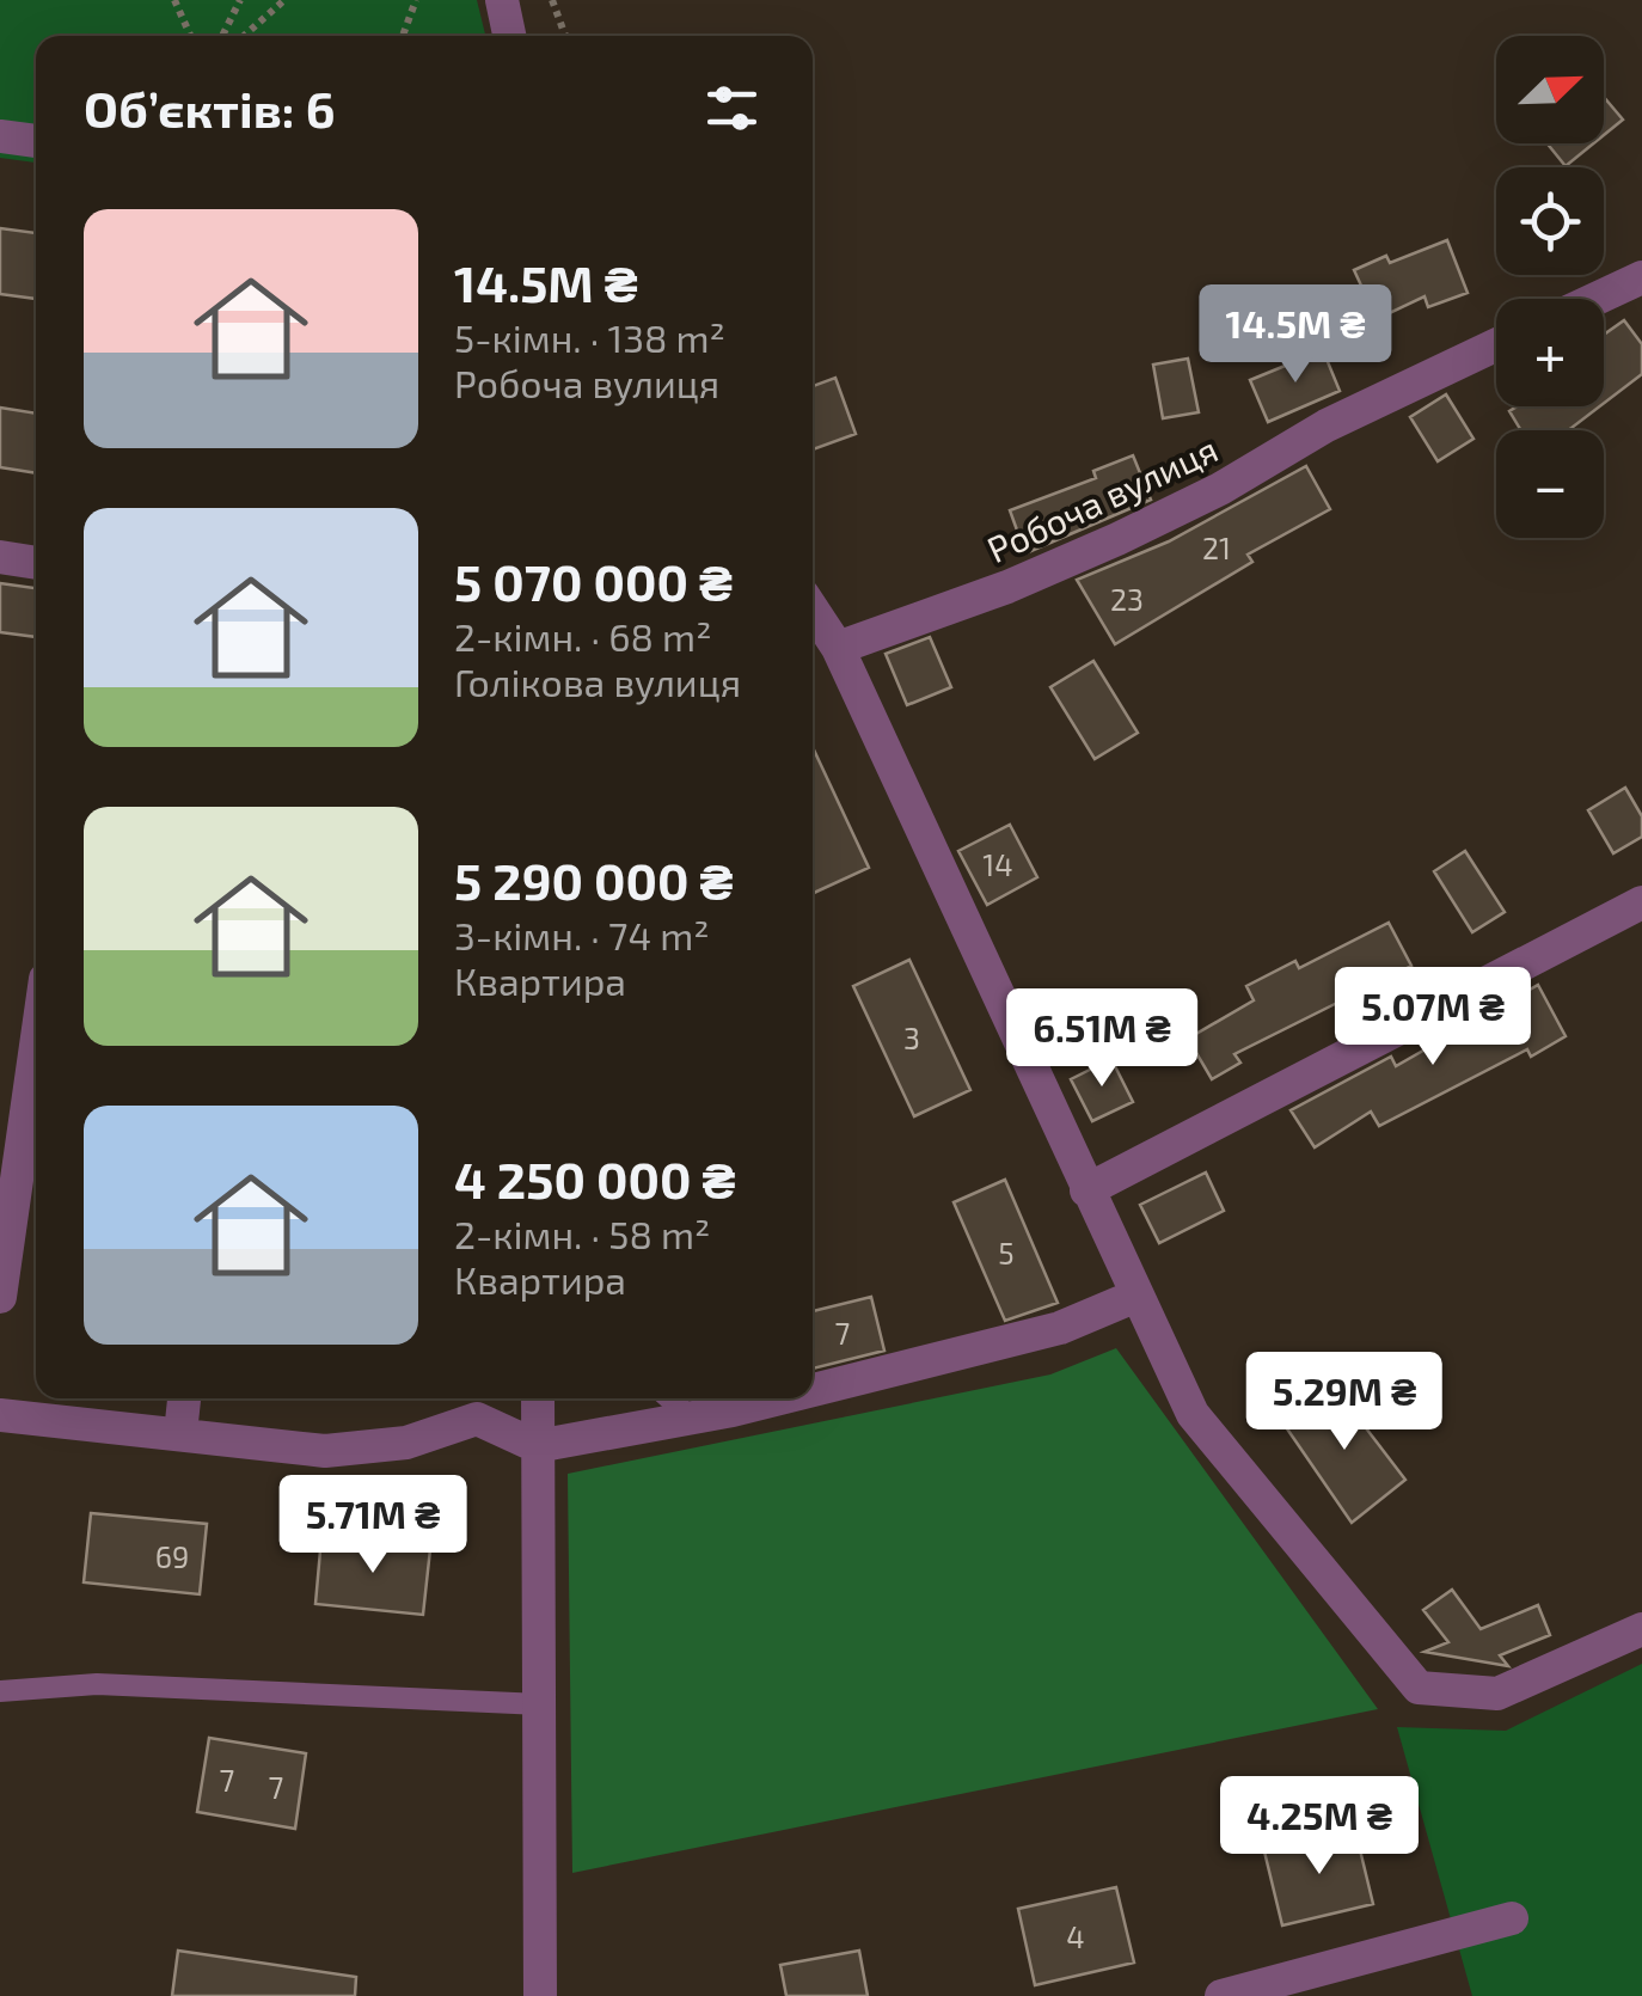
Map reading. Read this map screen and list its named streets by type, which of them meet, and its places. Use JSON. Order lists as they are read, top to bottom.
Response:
{
  "streets": {
    "street": ["Робоча вулиця"]
  },
  "house_numbers": [
    "21",
    "23",
    "14",
    "3",
    "5",
    "7",
    "69",
    "7",
    "7",
    "4"
  ],
  "north": "top right",
  "page": {
    "map_buttons": ["+", "−"],
    "heading": "Об’єктів: 6",
    "list": [
      {
        "name": "14.5M ₴",
        "note": "5-кімн. · 138 m² · Робоча вулиця"
      },
      {
        "name": "5 070 000 ₴",
        "note": "2-кімн. · 68 m² · Голікова вулиця"
      },
      {
        "name": "5 290 000 ₴",
        "note": "3-кімн. · 74 m² · Квартира"
      },
      {
        "name": "4 250 000 ₴",
        "note": "2-кімн. · 58 m² · Квартира"
      }
    ],
    "price": [
      "14.5M ₴",
      "5.07M ₴",
      "6.51M ₴",
      "5.29M ₴",
      "5.71M ₴",
      "4.25M ₴"
    ]
  }
}
